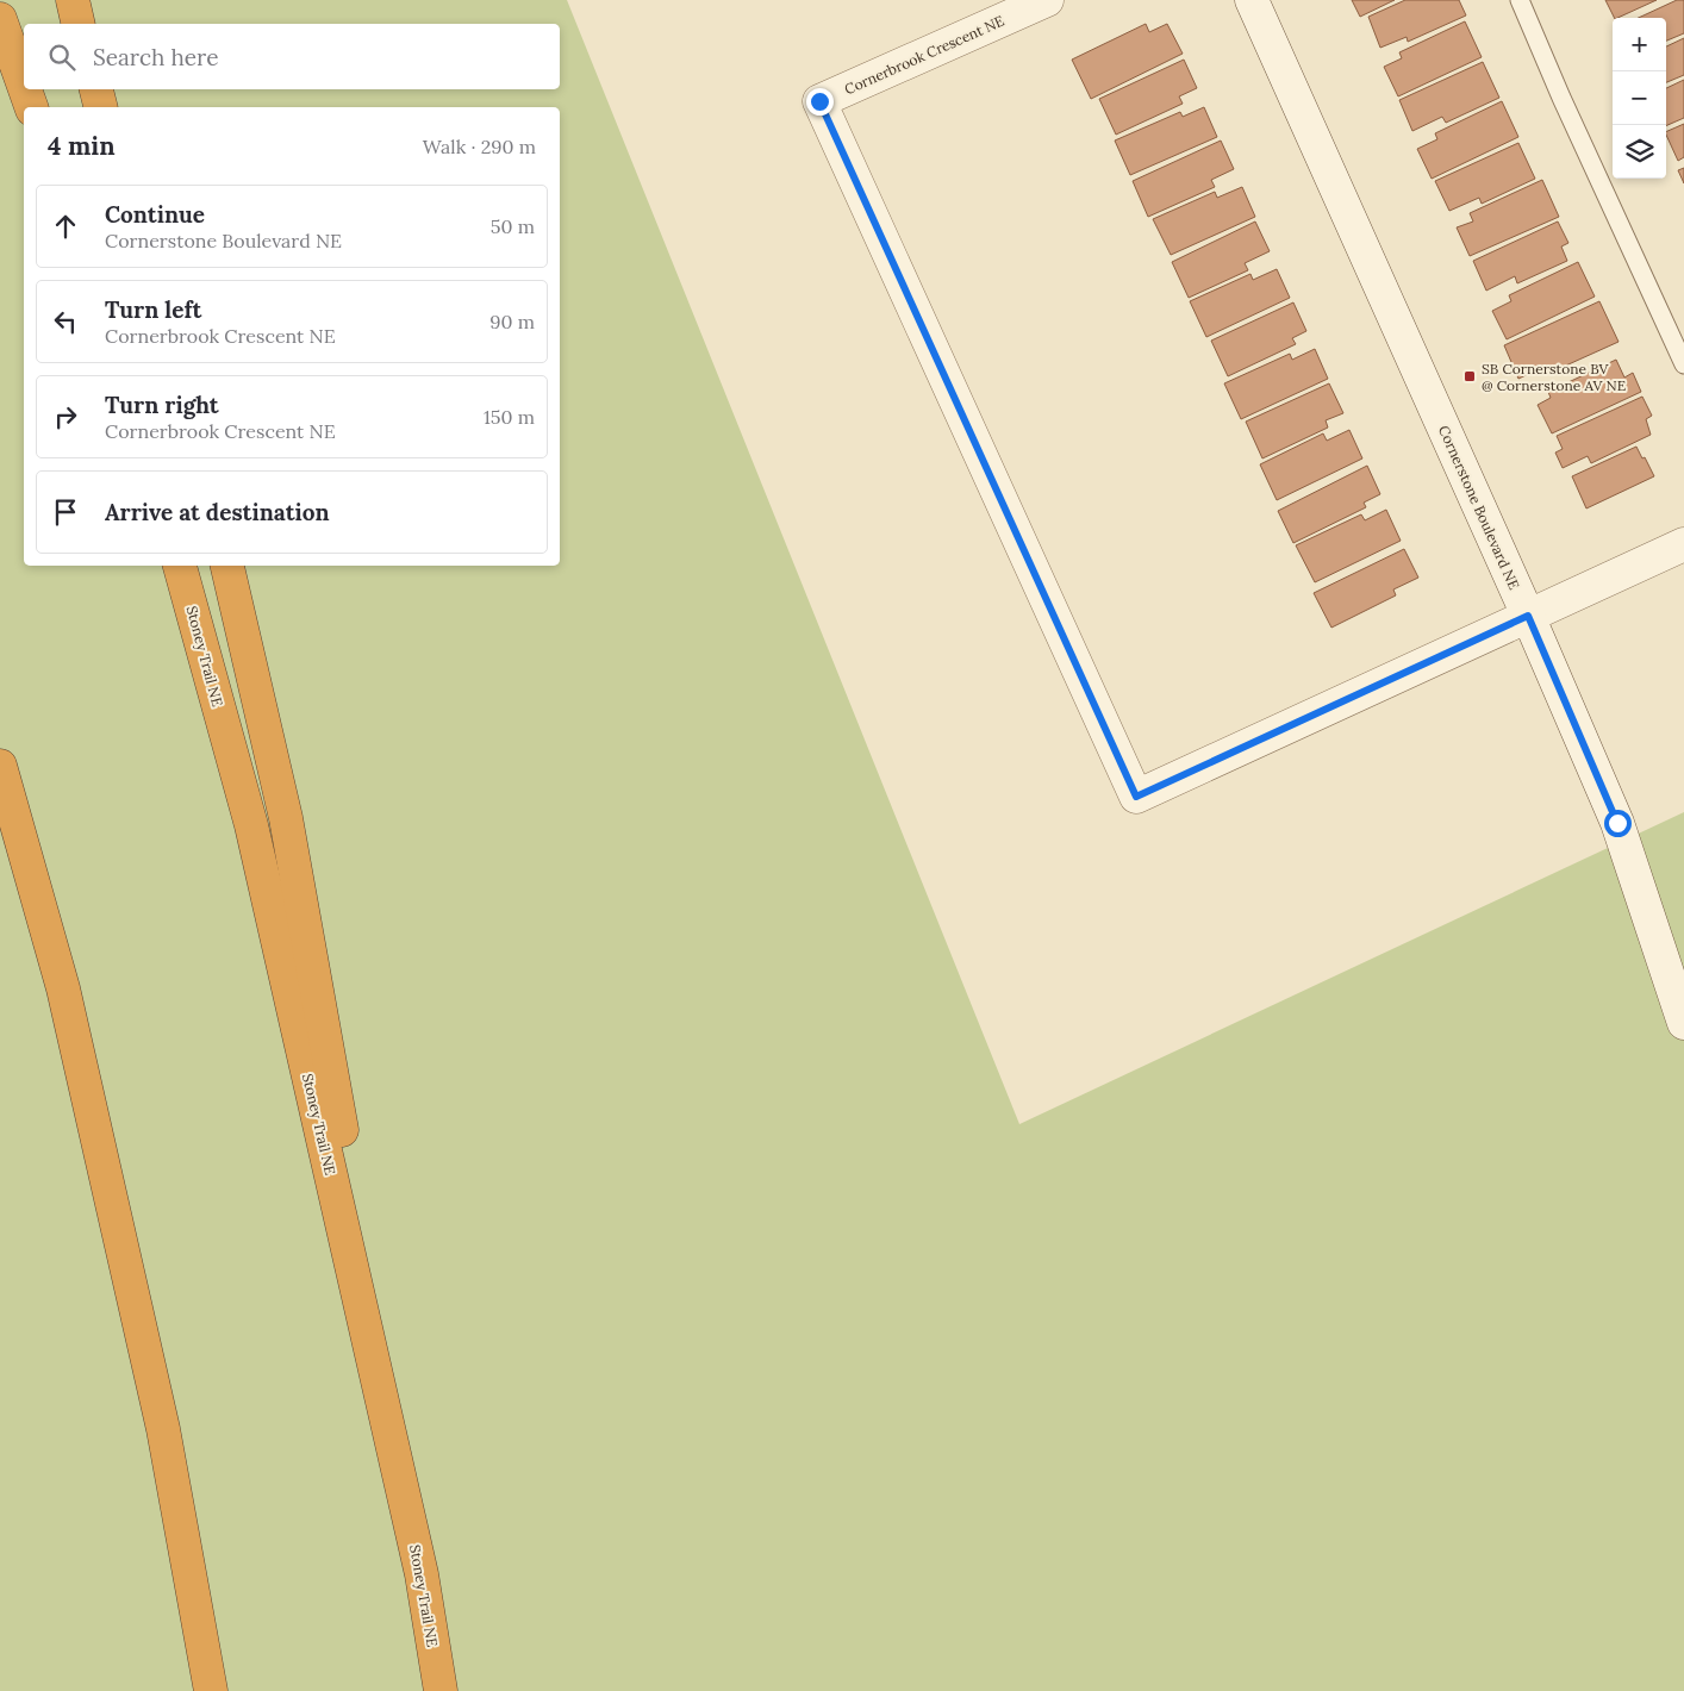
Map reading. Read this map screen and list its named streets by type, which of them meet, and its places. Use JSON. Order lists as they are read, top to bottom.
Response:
{
  "streets": {
    "highway": ["Stoney Trail NE"],
    "street": ["Cornerbrook Crescent NE", "Cornerstone Boulevard NE"]
  },
  "crossings": [
    ["Cornerbrook Crescent NE", "Cornerstone Boulevard NE"]
  ],
  "places": {
    "transit": ["SB Cornerstone BV @ Cornerstone AV NE"]
  },
  "page": {
    "map_buttons": ["+", "−"],
    "search": "Search here",
    "heading": ["4 min", "Walk · 290 m"],
    "list": [
      ["Continue", "Cornerstone Boulevard NE", "50 m"],
      ["Turn left", "Cornerbrook Crescent NE", "90 m"],
      ["Turn right", "Cornerbrook Crescent NE", "150 m"],
      "Arrive at destination"
    ]
  }
}
